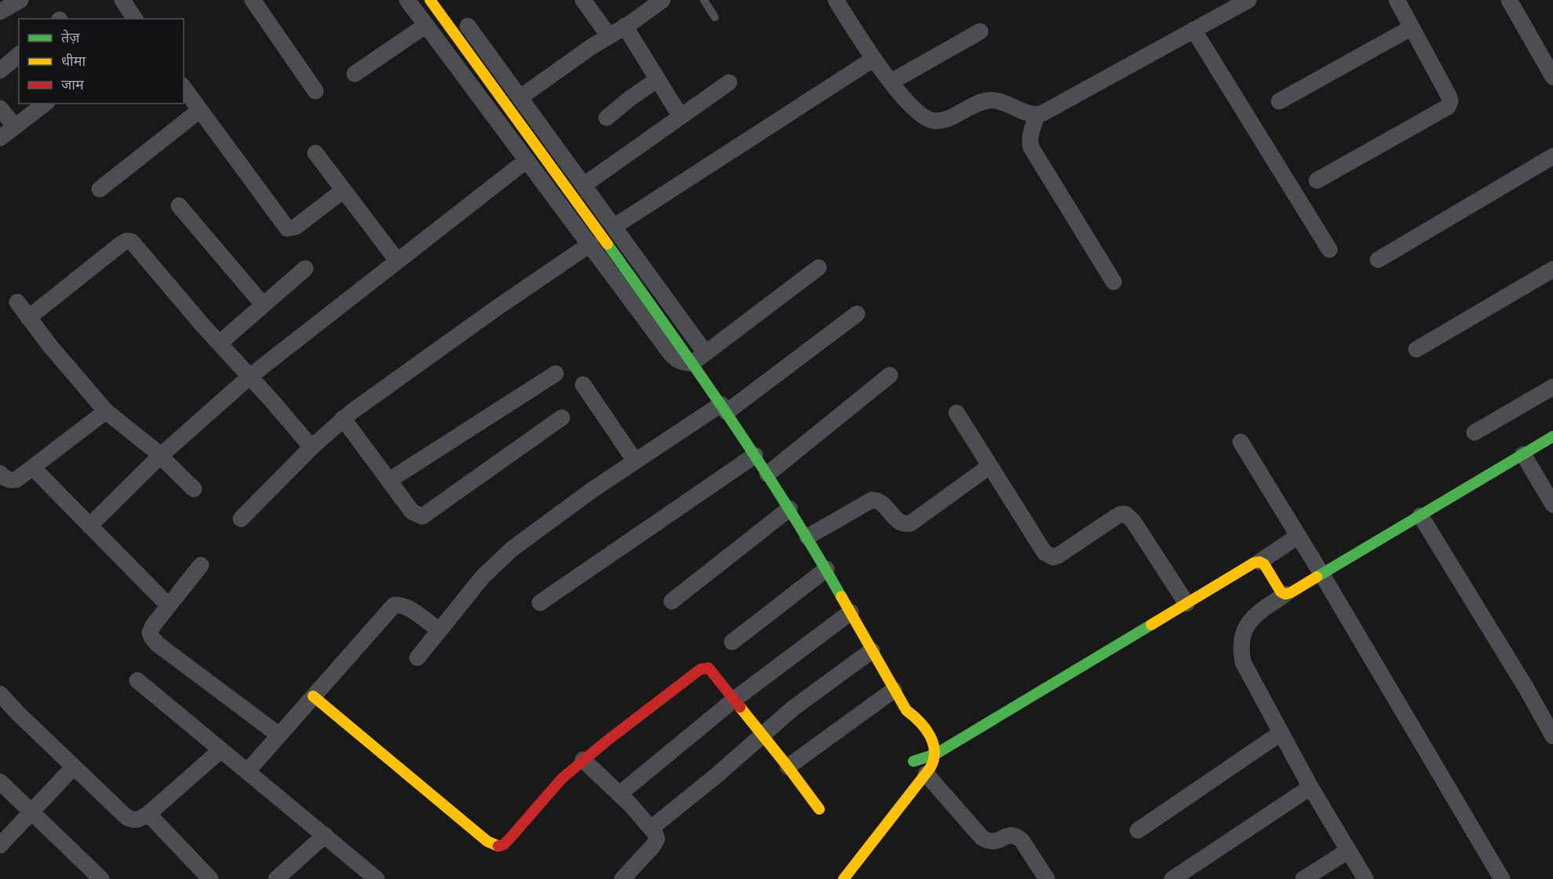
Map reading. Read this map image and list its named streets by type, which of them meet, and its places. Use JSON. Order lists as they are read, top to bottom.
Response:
{
  "legend": ["तेज़", "धीमा", "जाम"]
}
